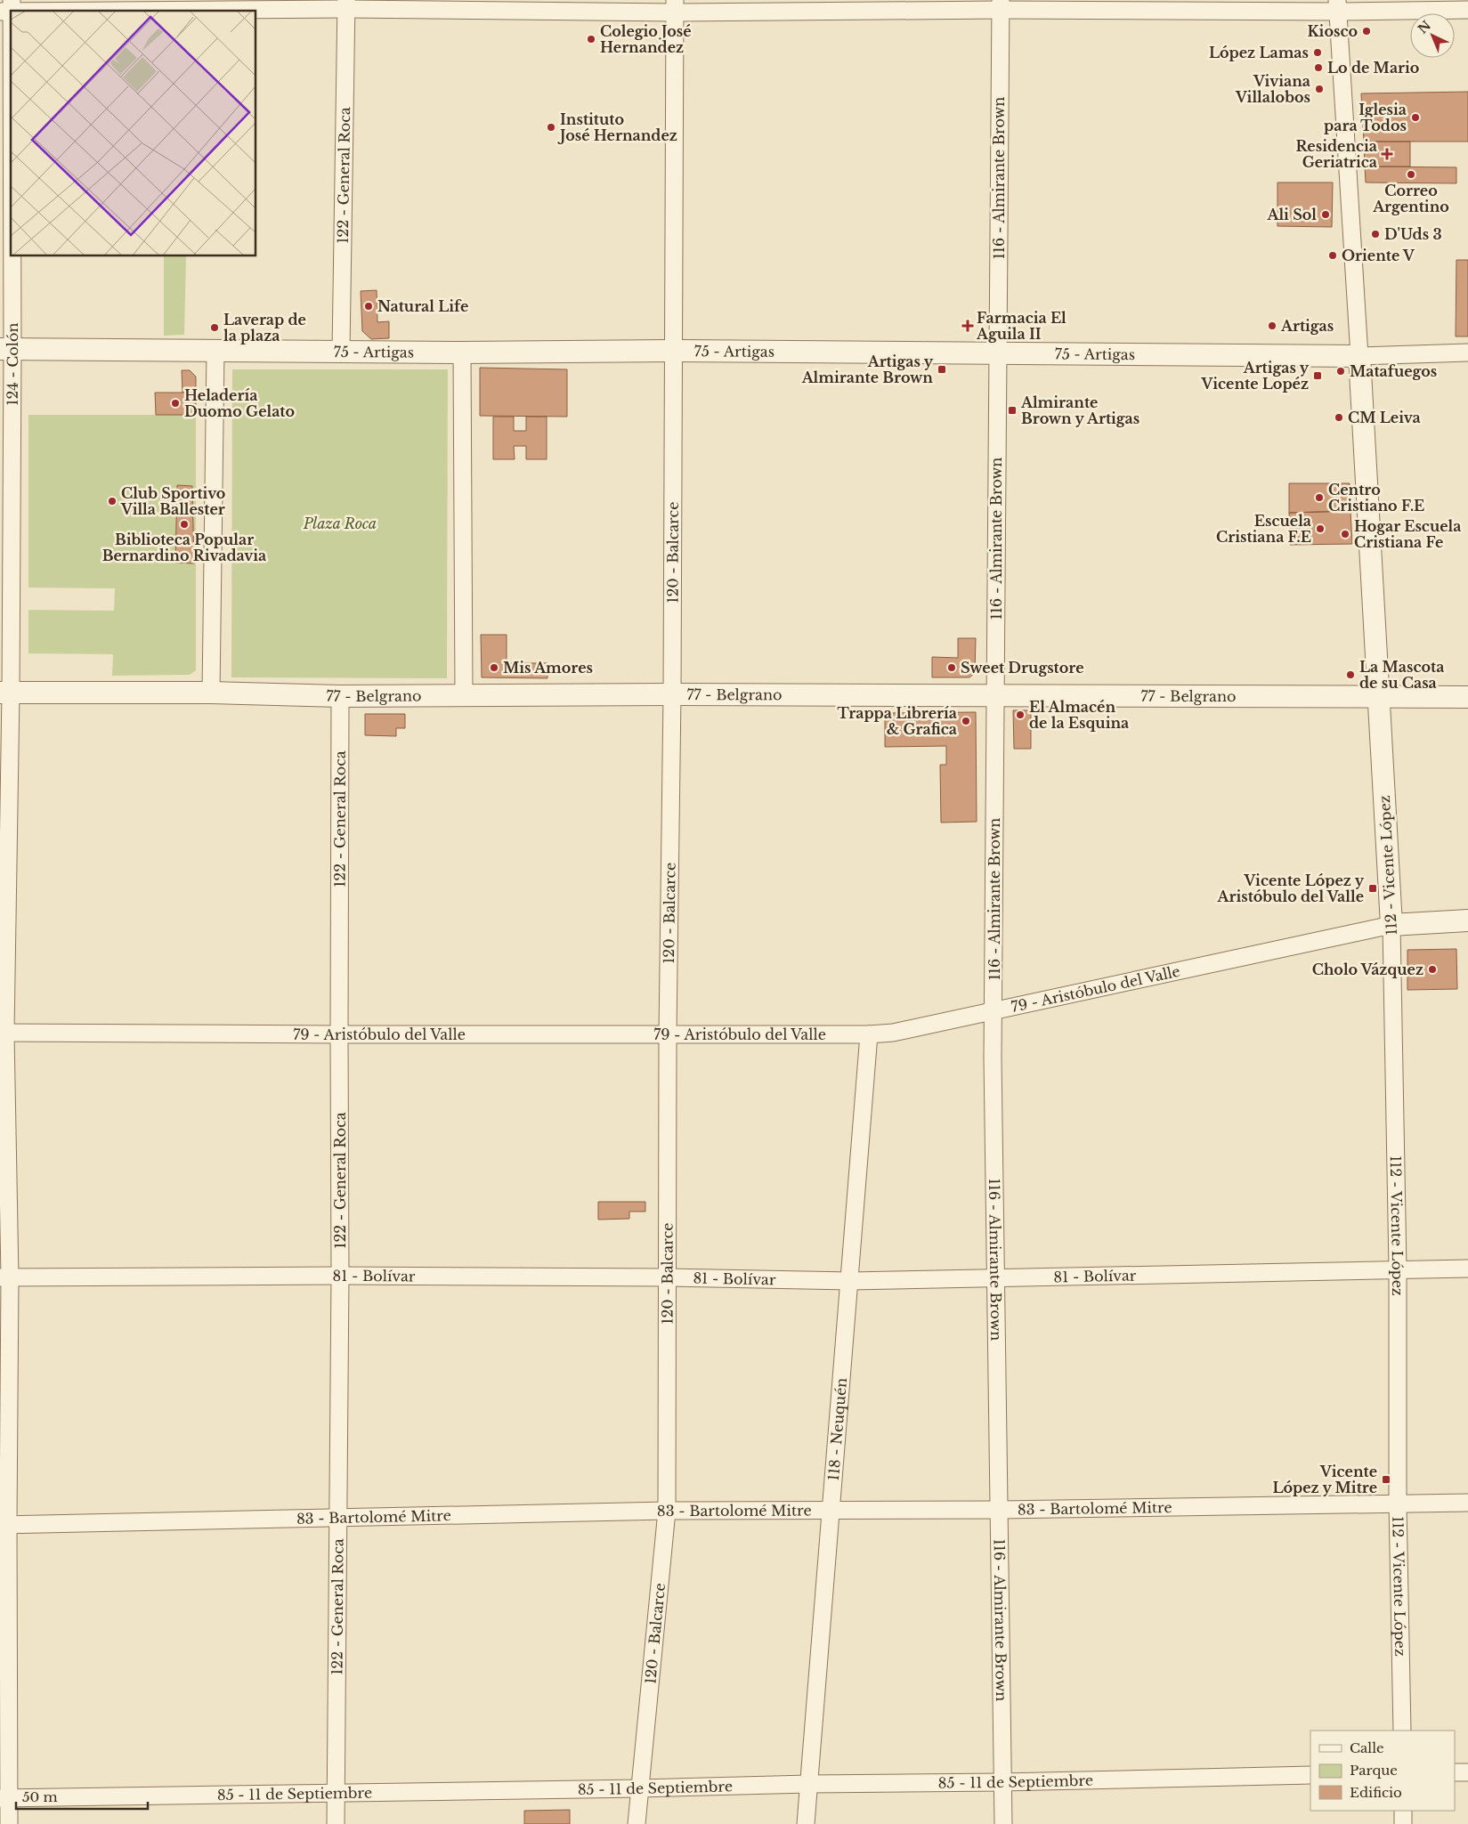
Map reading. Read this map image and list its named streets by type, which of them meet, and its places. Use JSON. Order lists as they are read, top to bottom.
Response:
{
  "streets": {
    "street": [
      "122 - General Roca",
      "116 - Almirante Brown",
      "75 - Artigas",
      "124 - Colón",
      "120 - Balcarce",
      "77 - Belgrano",
      "112 - Vicente López",
      "79 - Aristóbulo del Valle",
      "81 - Bolívar",
      "118 - Neuquén",
      "83 - Bartolomé Mitre",
      "85 - 11 de Septiembre"
    ]
  },
  "crossings": [
    ["122 - General Roca", "75 - Artigas"],
    ["122 - General Roca", "77 - Belgrano"],
    ["122 - General Roca", "79 - Aristóbulo del Valle"],
    ["122 - General Roca", "81 - Bolívar"],
    ["122 - General Roca", "83 - Bartolomé Mitre"],
    ["122 - General Roca", "85 - 11 de Septiembre"],
    ["116 - Almirante Brown", "75 - Artigas"],
    ["116 - Almirante Brown", "77 - Belgrano"],
    ["116 - Almirante Brown", "79 - Aristóbulo del Valle"],
    ["116 - Almirante Brown", "81 - Bolívar"],
    ["116 - Almirante Brown", "83 - Bartolomé Mitre"],
    ["116 - Almirante Brown", "85 - 11 de Septiembre"],
    ["75 - Artigas", "124 - Colón"],
    ["75 - Artigas", "120 - Balcarce"],
    ["75 - Artigas", "112 - Vicente López"],
    ["124 - Colón", "77 - Belgrano"],
    ["124 - Colón", "79 - Aristóbulo del Valle"],
    ["124 - Colón", "81 - Bolívar"],
    ["124 - Colón", "83 - Bartolomé Mitre"],
    ["124 - Colón", "85 - 11 de Septiembre"],
    ["120 - Balcarce", "77 - Belgrano"],
    ["120 - Balcarce", "79 - Aristóbulo del Valle"],
    ["120 - Balcarce", "81 - Bolívar"],
    ["120 - Balcarce", "83 - Bartolomé Mitre"],
    ["120 - Balcarce", "85 - 11 de Septiembre"],
    ["77 - Belgrano", "112 - Vicente López"],
    ["112 - Vicente López", "79 - Aristóbulo del Valle"],
    ["112 - Vicente López", "81 - Bolívar"],
    ["112 - Vicente López", "83 - Bartolomé Mitre"],
    ["79 - Aristóbulo del Valle", "118 - Neuquén"],
    ["81 - Bolívar", "118 - Neuquén"],
    ["118 - Neuquén", "83 - Bartolomé Mitre"],
    ["118 - Neuquén", "85 - 11 de Septiembre"]
  ],
  "parks": ["Plaza Roca"],
  "places": {
    "other": [
      "Kiosco",
      "Colegio José Hernandez",
      "López Lamas",
      "Lo de Mario",
      "Viviana Villalobos",
      "Iglesia para Todos",
      "Instituto José Hernandez",
      "Correo Argentino",
      "Ali Sol",
      "D'Uds 3",
      "Oriente V",
      "Natural Life",
      "Artigas",
      "Laverap de la plaza",
      "Matafuegos",
      "Heladería Duomo Gelato",
      "CM Leiva",
      "Centro Cristiano F.E",
      "Club Sportivo Villa Ballester",
      "Biblioteca Popular Bernardino Rivadavia",
      "Escuela Cristiana F.E",
      "Hogar Escuela Cristiana Fe",
      "Mis Amores",
      "Sweet Drugstore",
      "La Mascota de su Casa",
      "El Almacén de la Esquina",
      "Trappa Librería & Grafica",
      "Cholo Vázquez"
    ],
    "health": ["Residencia Geriatrica", "Farmacia El Aguila II"],
    "transit": [
      "Artigas y Almirante Brown",
      "Artigas y Vicente Lopéz",
      "Almirante Brown y Artigas",
      "Vicente López y Aristóbulo del Valle",
      "Vicente López y Mitre"
    ]
  },
  "legend": ["Calle", "Parque", "Edificio"],
  "scale_bar": "50 m",
  "north": "top left"
}
